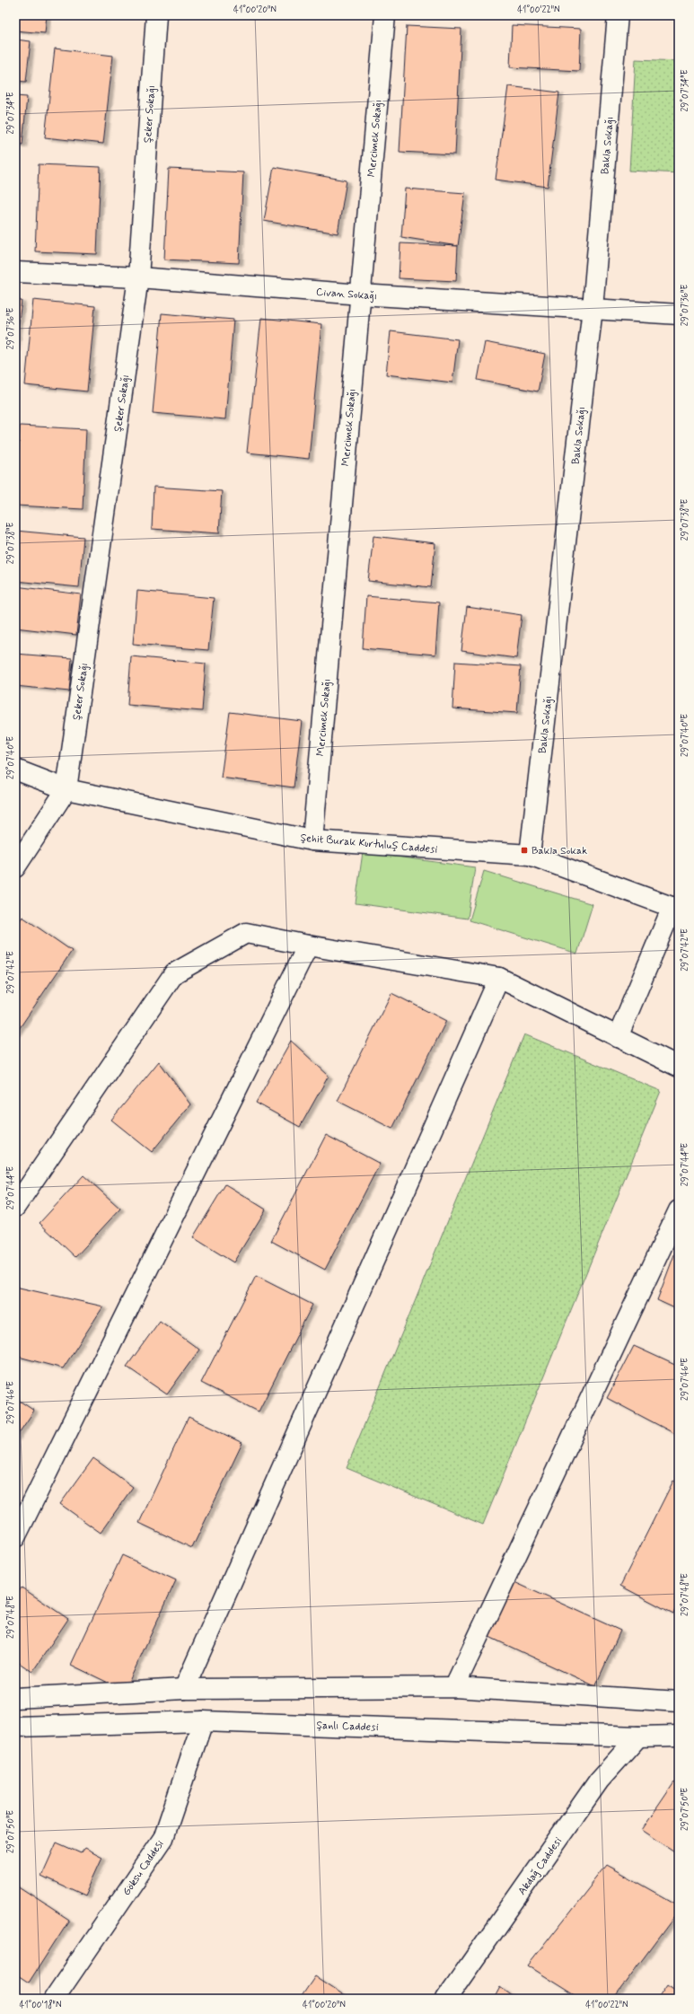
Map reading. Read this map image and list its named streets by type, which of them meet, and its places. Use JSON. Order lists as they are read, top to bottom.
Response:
{
  "streets": {
    "street": [
      "Şeker Sokağı",
      "Mercimek Sokağı",
      "Bakla Sokağı",
      "Civan Sokağı",
      "Şehit Burak Kurtuluş Caddesi",
      "Şanlı Caddesi",
      "Akdağ Caddesi",
      "Göksu Caddesi"
    ]
  },
  "crossings": [
    ["Şeker Sokağı", "Civan Sokağı"],
    ["Şeker Sokağı", "Şehit Burak Kurtuluş Caddesi"],
    ["Mercimek Sokağı", "Civan Sokağı"],
    ["Mercimek Sokağı", "Şehit Burak Kurtuluş Caddesi"],
    ["Bakla Sokağı", "Civan Sokağı"],
    ["Bakla Sokağı", "Şehit Burak Kurtuluş Caddesi"],
    ["Şanlı Caddesi", "Akdağ Caddesi"],
    ["Şanlı Caddesi", "Göksu Caddesi"]
  ],
  "places": {
    "transit": ["Bakla Sokak"]
  },
  "coordinates": [
    "41°00'20\"N",
    "41°00'22\"N",
    "29°07'34\"E",
    "29°07'36\"E",
    "29°07'38\"E",
    "29°07'40\"E",
    "29°07'42\"E",
    "29°07'44\"E",
    "29°07'46\"E",
    "29°07'48\"E",
    "29°07'50\"E",
    "41°00'18\"N"
  ]
}
